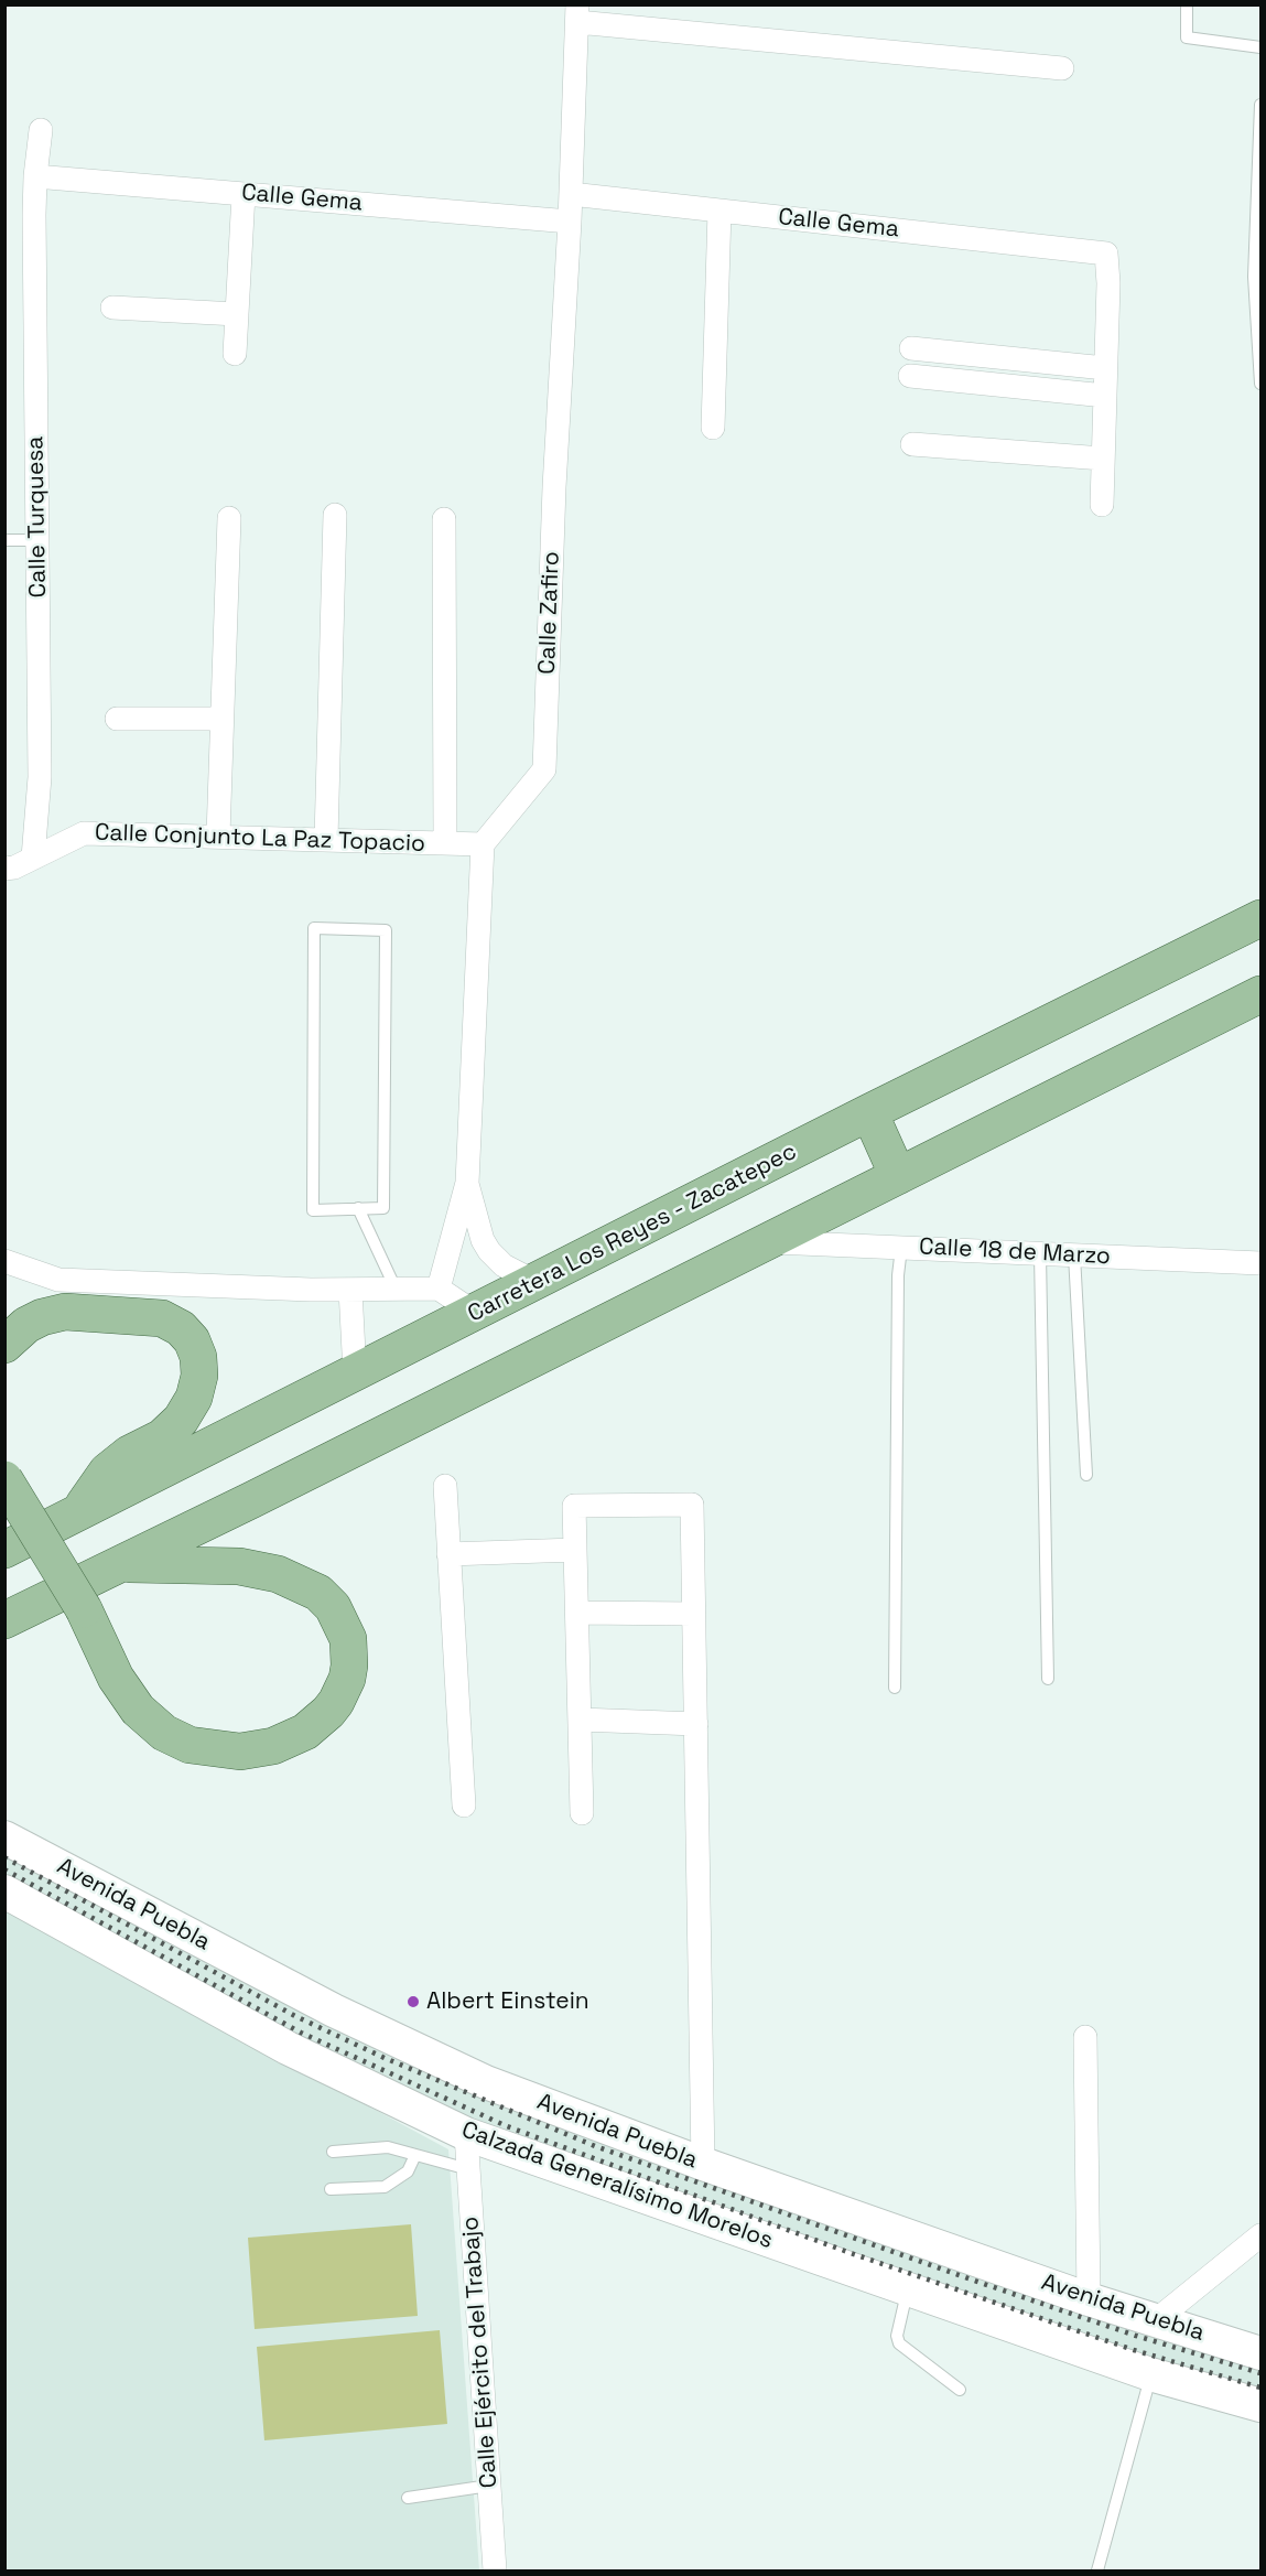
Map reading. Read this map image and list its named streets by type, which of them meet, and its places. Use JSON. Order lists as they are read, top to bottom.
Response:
{
  "streets": {
    "main road": ["Carretera Los Reyes - Zacatepec", "Avenida Puebla", "Calzada Generalísimo Morelos"],
    "street": [
      "Calle Gema",
      "Calle Turquesa",
      "Calle Zafiro",
      "Calle Conjunto La Paz Topacio",
      "Calle 18 de Marzo",
      "Calle Ejército del Trabajo"
    ]
  },
  "crossings": [
    ["Calle Gema", "Calle Turquesa"],
    ["Calle Gema", "Calle Zafiro"],
    ["Calle Turquesa", "Calle Conjunto La Paz Topacio"],
    ["Calle Zafiro", "Calle Conjunto La Paz Topacio"],
    ["Calzada Generalísimo Morelos", "Calle Ejército del Trabajo"]
  ],
  "places": ["Albert Einstein"]
}
